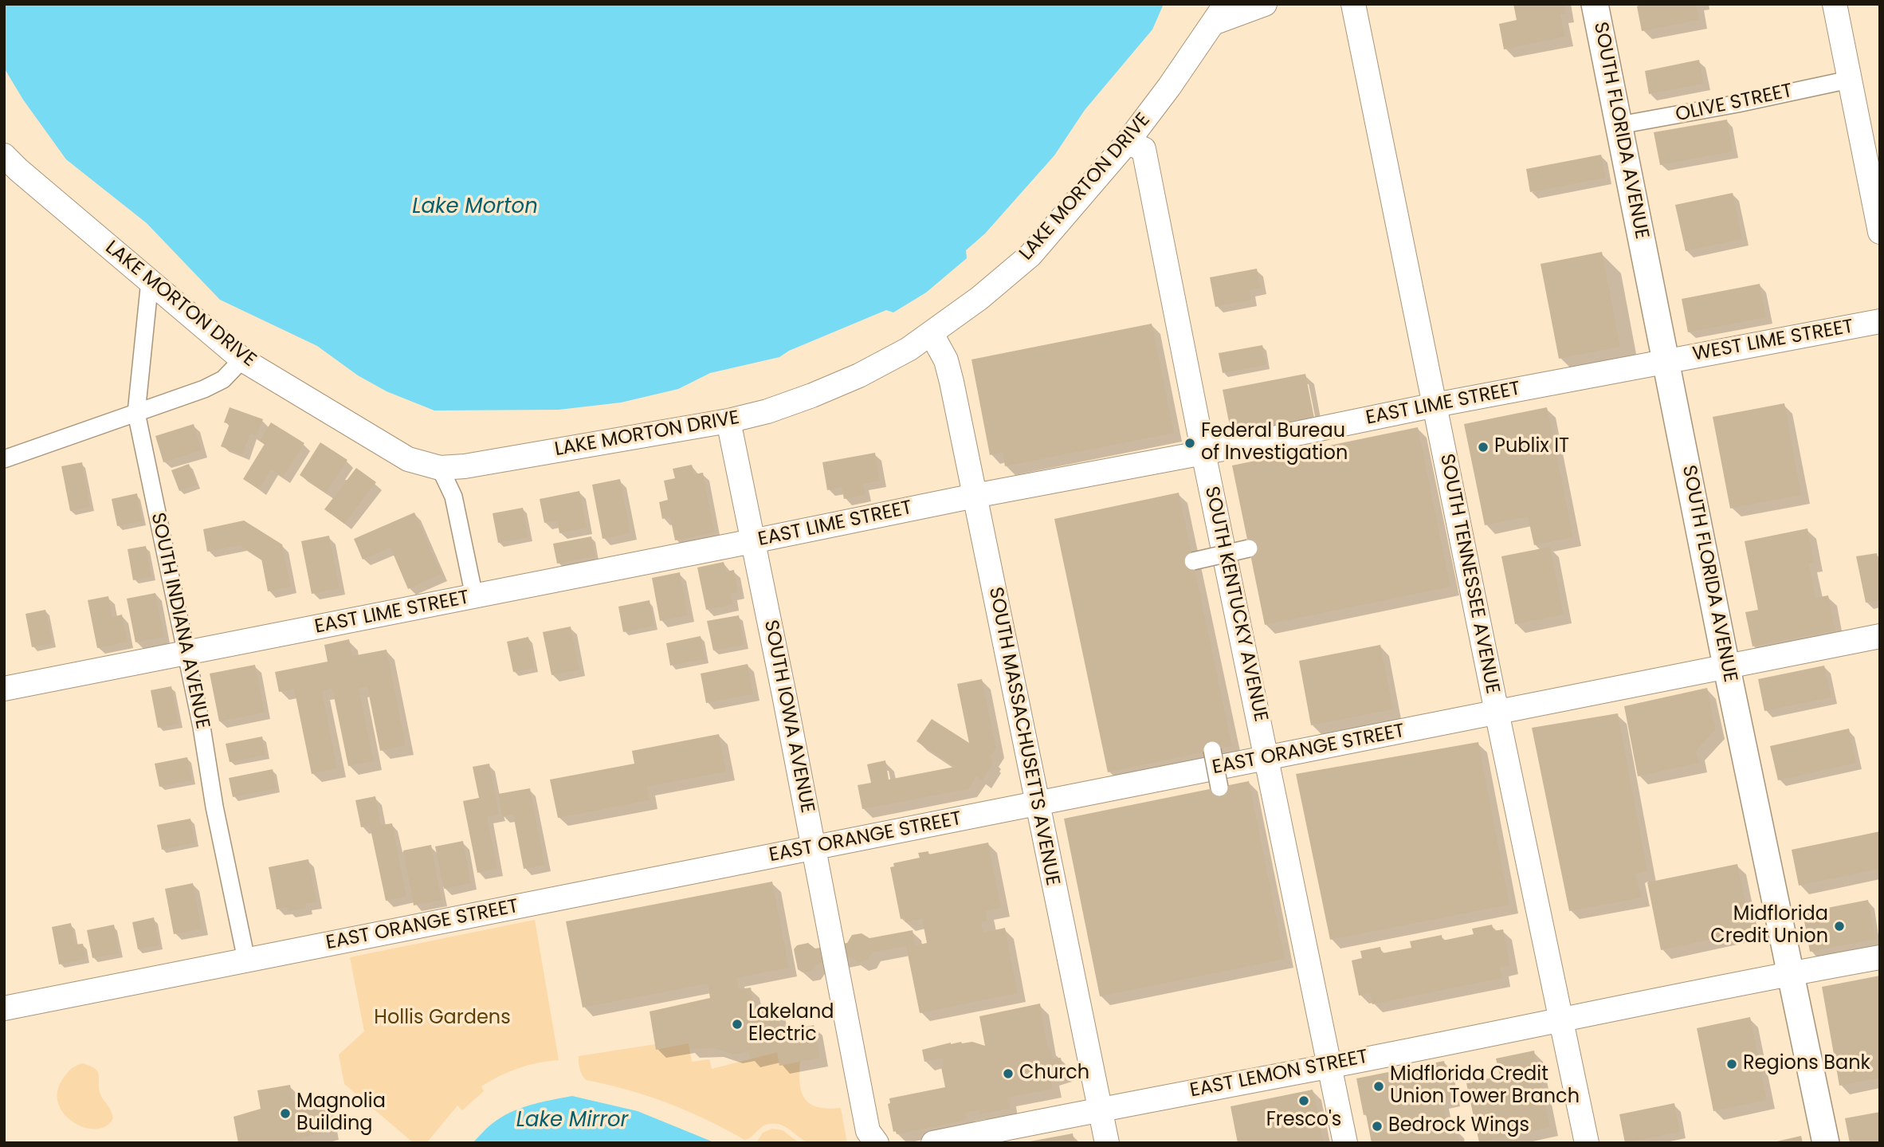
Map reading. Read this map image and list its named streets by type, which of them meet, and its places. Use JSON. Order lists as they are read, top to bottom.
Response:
{
  "streets": {
    "main road": ["SOUTH FLORIDA AVENUE"],
    "street": [
      "OLIVE STREET",
      "LAKE MORTON DRIVE",
      "WEST LIME STREET",
      "EAST LIME STREET",
      "SOUTH TENNESSEE AVENUE",
      "SOUTH KENTUCKY AVENUE",
      "SOUTH INDIANA AVENUE",
      "SOUTH IOWA AVENUE",
      "SOUTH MASSACHUSETTS AVENUE",
      "EAST ORANGE STREET",
      "EAST LEMON STREET"
    ]
  },
  "crossings": [
    ["OLIVE STREET", "SOUTH FLORIDA AVENUE"],
    ["SOUTH FLORIDA AVENUE", "WEST LIME STREET"],
    ["SOUTH FLORIDA AVENUE", "EAST LIME STREET"],
    ["SOUTH FLORIDA AVENUE", "EAST ORANGE STREET"],
    ["SOUTH FLORIDA AVENUE", "EAST LEMON STREET"],
    ["LAKE MORTON DRIVE", "SOUTH KENTUCKY AVENUE"],
    ["LAKE MORTON DRIVE", "SOUTH INDIANA AVENUE"],
    ["LAKE MORTON DRIVE", "SOUTH IOWA AVENUE"],
    ["LAKE MORTON DRIVE", "SOUTH MASSACHUSETTS AVENUE"],
    ["WEST LIME STREET", "EAST LIME STREET"],
    ["EAST LIME STREET", "SOUTH TENNESSEE AVENUE"],
    ["EAST LIME STREET", "SOUTH KENTUCKY AVENUE"],
    ["EAST LIME STREET", "SOUTH INDIANA AVENUE"],
    ["EAST LIME STREET", "SOUTH IOWA AVENUE"],
    ["EAST LIME STREET", "SOUTH MASSACHUSETTS AVENUE"],
    ["SOUTH TENNESSEE AVENUE", "EAST ORANGE STREET"],
    ["SOUTH TENNESSEE AVENUE", "EAST LEMON STREET"],
    ["SOUTH KENTUCKY AVENUE", "EAST ORANGE STREET"],
    ["SOUTH KENTUCKY AVENUE", "EAST LEMON STREET"],
    ["SOUTH INDIANA AVENUE", "EAST ORANGE STREET"],
    ["SOUTH IOWA AVENUE", "EAST ORANGE STREET"],
    ["SOUTH MASSACHUSETTS AVENUE", "EAST ORANGE STREET"],
    ["SOUTH MASSACHUSETTS AVENUE", "EAST LEMON STREET"]
  ],
  "water": ["Lake Morton", "Lake Mirror"],
  "parks": ["Hollis Gardens"],
  "places": [
    "Federal Bureau of Investigation",
    "Publix IT",
    "Midflorida Credit Union",
    "Lakeland Electric",
    "Regions Bank",
    "Church",
    "Midflorida Credit Union Tower Branch",
    "Fresco's",
    "Magnolia Building",
    "Bedrock Wings"
  ]
}
